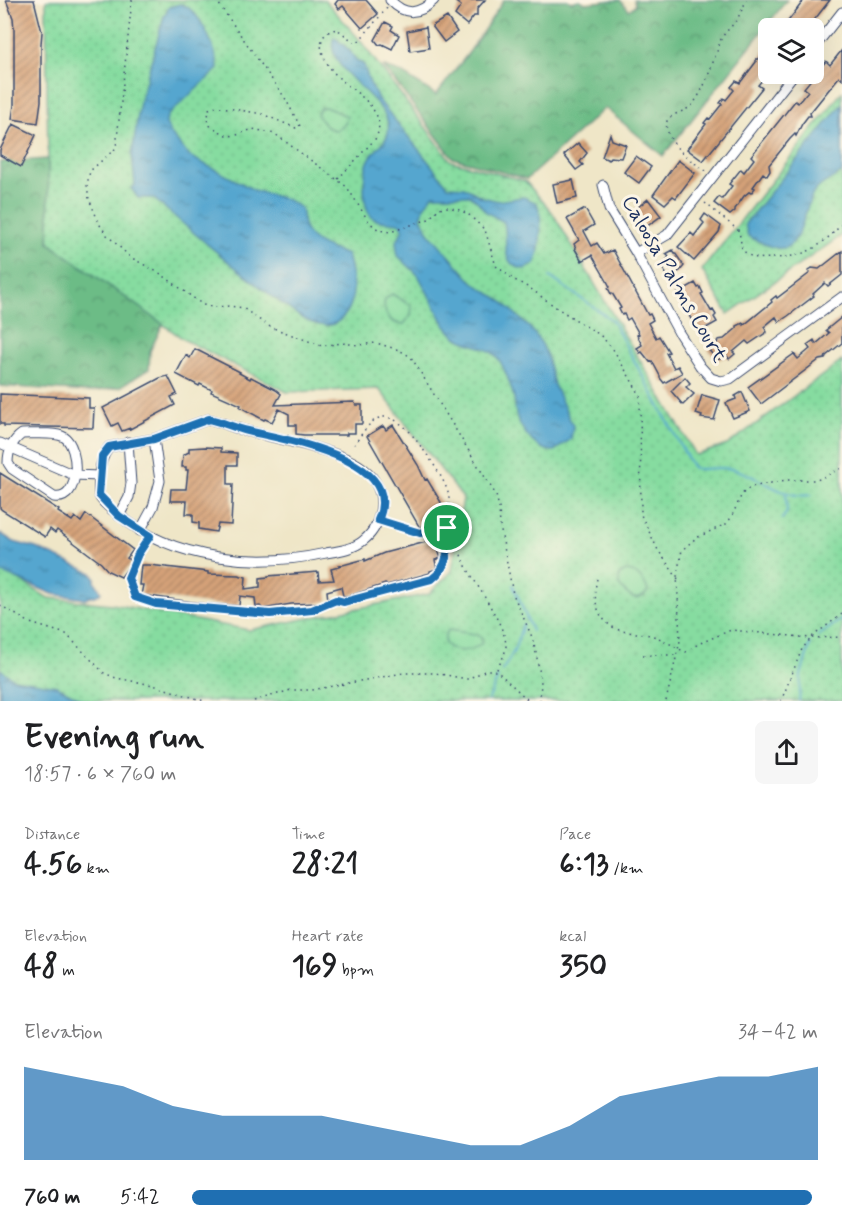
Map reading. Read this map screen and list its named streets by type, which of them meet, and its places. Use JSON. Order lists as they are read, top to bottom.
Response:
{
  "streets": {
    "street": ["Caloosa Palms Court"]
  },
  "page": {
    "heading": ["Evening run", "18:57 · 6 × 760 m"],
    "stats": [
      ["Distance", "4.56 km"],
      ["Time", "28:21"],
      ["Pace", "6:13 /km"],
      ["Elevation", "48 m"],
      ["Heart rate", "169 bpm"],
      ["kcal", "350"]
    ],
    "chart": ["Elevation", "34–42 m"],
    "list": [
      {
        "name": "760 m",
        "note": "5:42"
      }
    ]
  }
}
